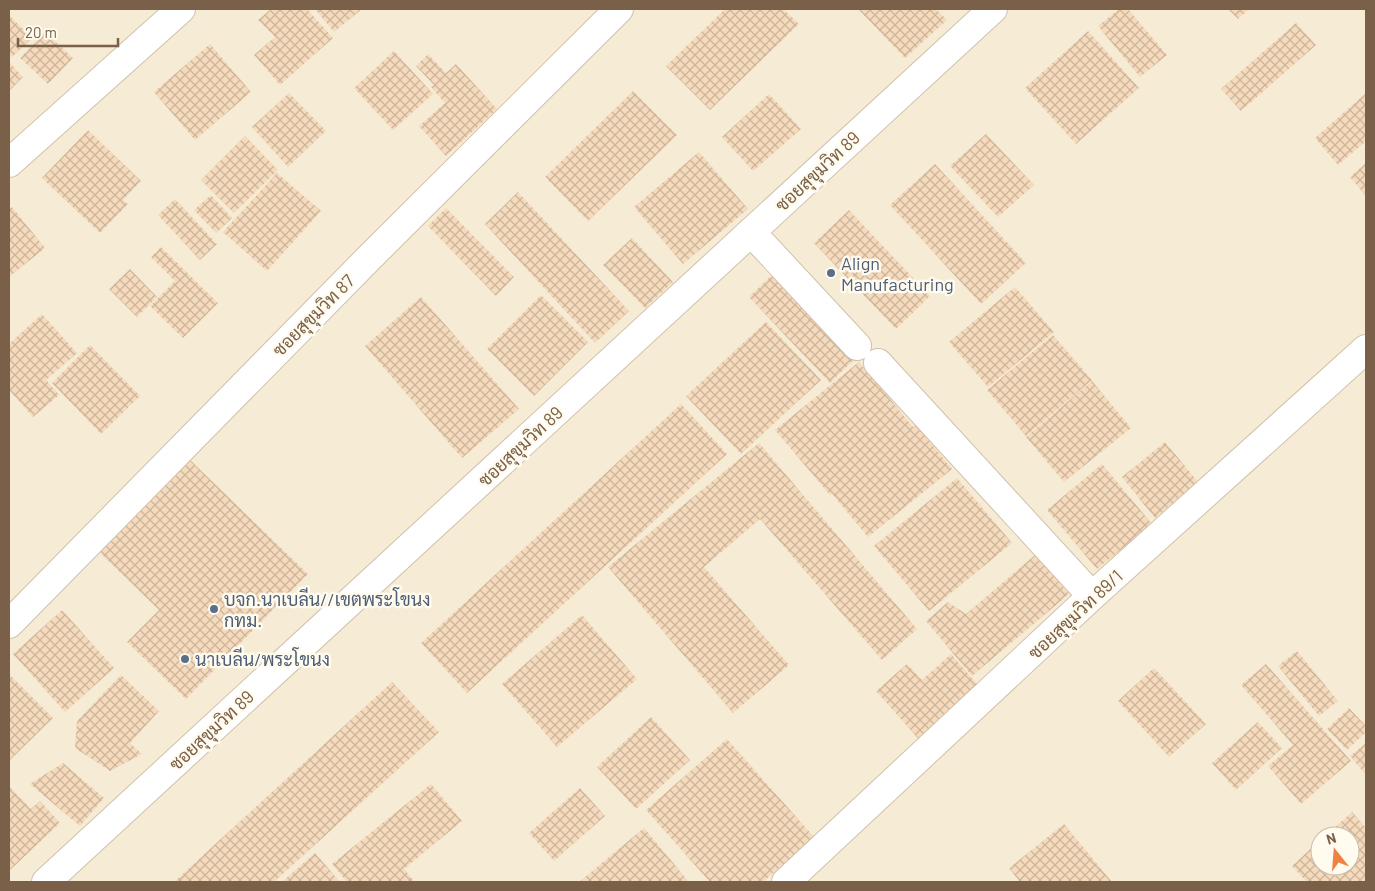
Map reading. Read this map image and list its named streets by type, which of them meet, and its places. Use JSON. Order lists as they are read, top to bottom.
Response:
{
  "streets": {
    "street": ["ซอยสุขุมวิท 89", "ซอยสุขุมวิท 87", "ซอยสุขุมวิท 89/1"]
  },
  "places": ["Align Manufacturing", "บจก.นาเบลีน//เขตพระโขนง กทม.", "นาเบลีน/พระโขนง"],
  "scale_bar": "20 m",
  "north": "top"
}
